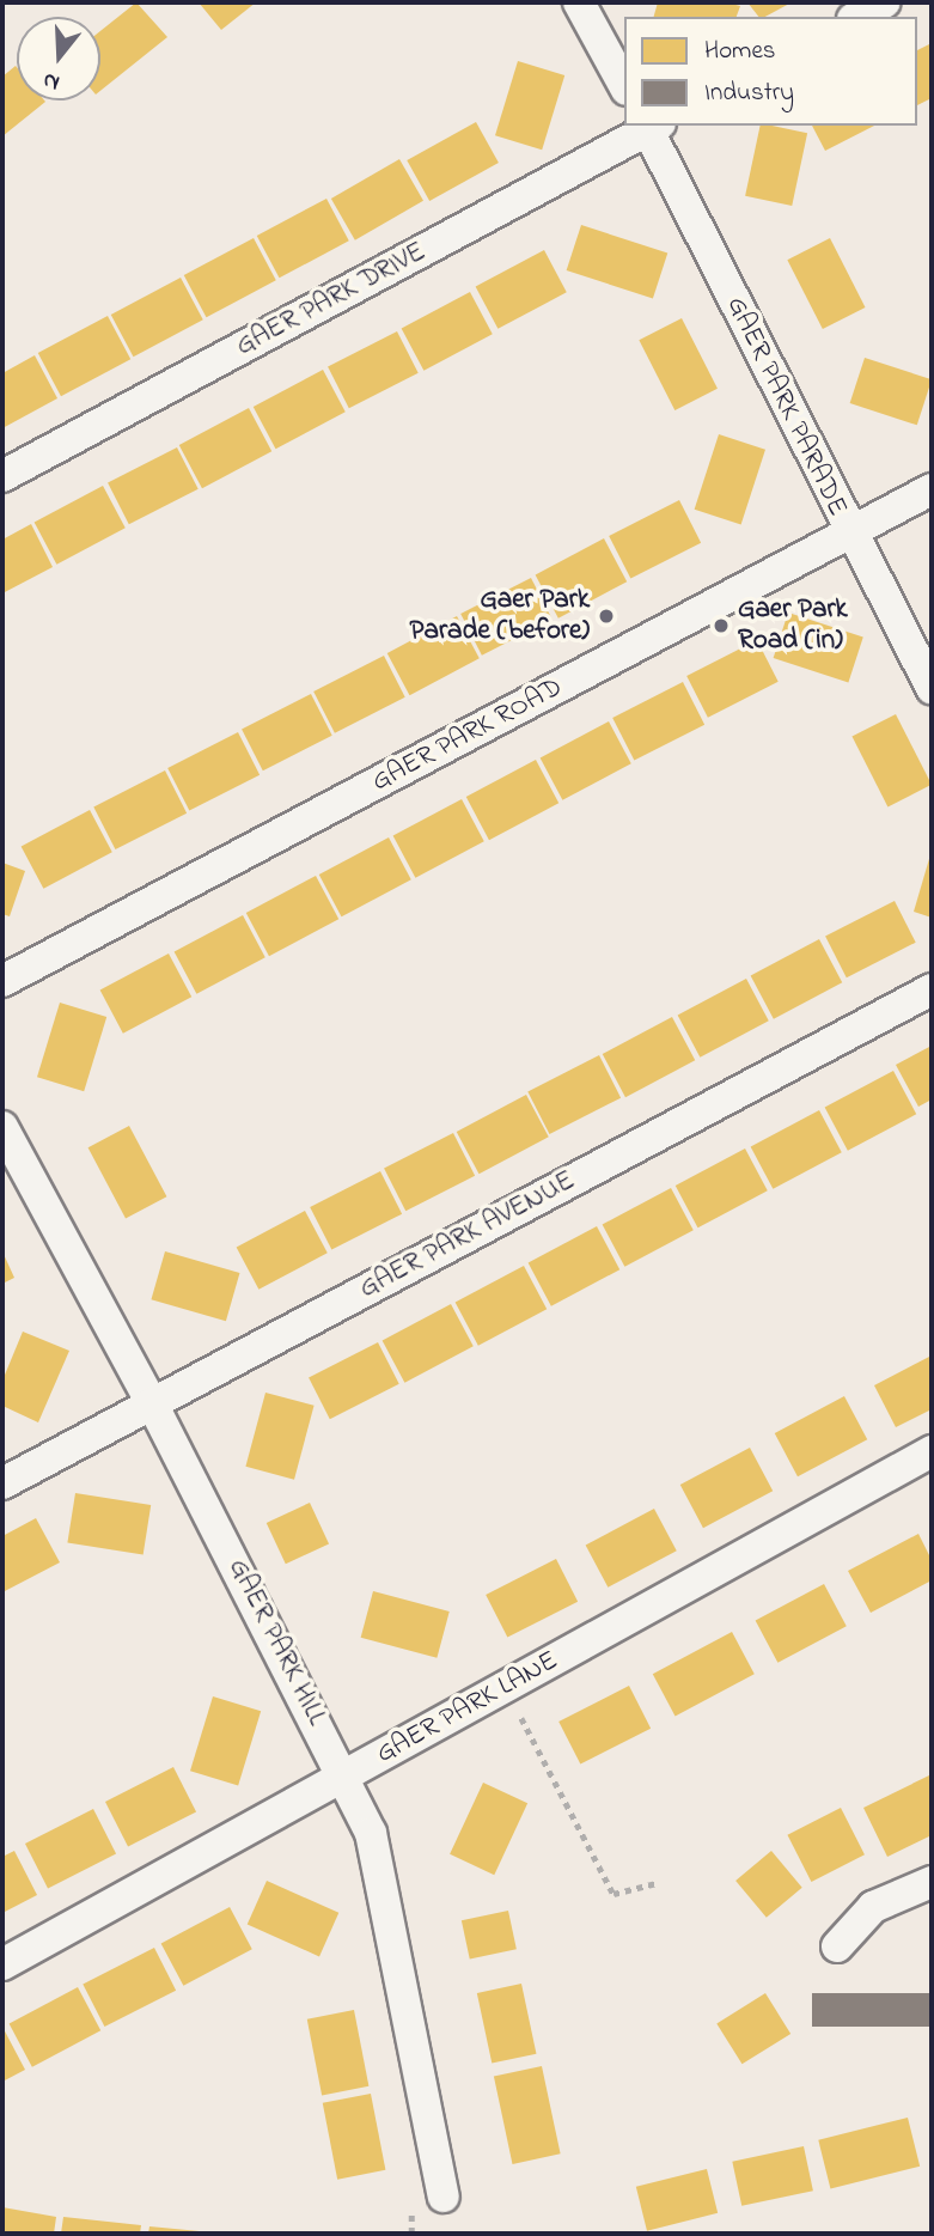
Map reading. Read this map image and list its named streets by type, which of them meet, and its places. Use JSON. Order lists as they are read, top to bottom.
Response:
{
  "streets": {
    "street": [
      "GAER PARK DRIVE",
      "GAER PARK PARADE",
      "GAER PARK ROAD",
      "GAER PARK AVENUE",
      "GAER PARK HILL",
      "GAER PARK LANE"
    ]
  },
  "crossings": [
    ["GAER PARK DRIVE", "GAER PARK PARADE"],
    ["GAER PARK PARADE", "GAER PARK ROAD"],
    ["GAER PARK AVENUE", "GAER PARK HILL"],
    ["GAER PARK HILL", "GAER PARK LANE"]
  ],
  "places": ["Gaer Park Parade (before)", "Gaer Park Road (in)"],
  "legend": ["Homes", "Industry"],
  "north": "bottom"
}
